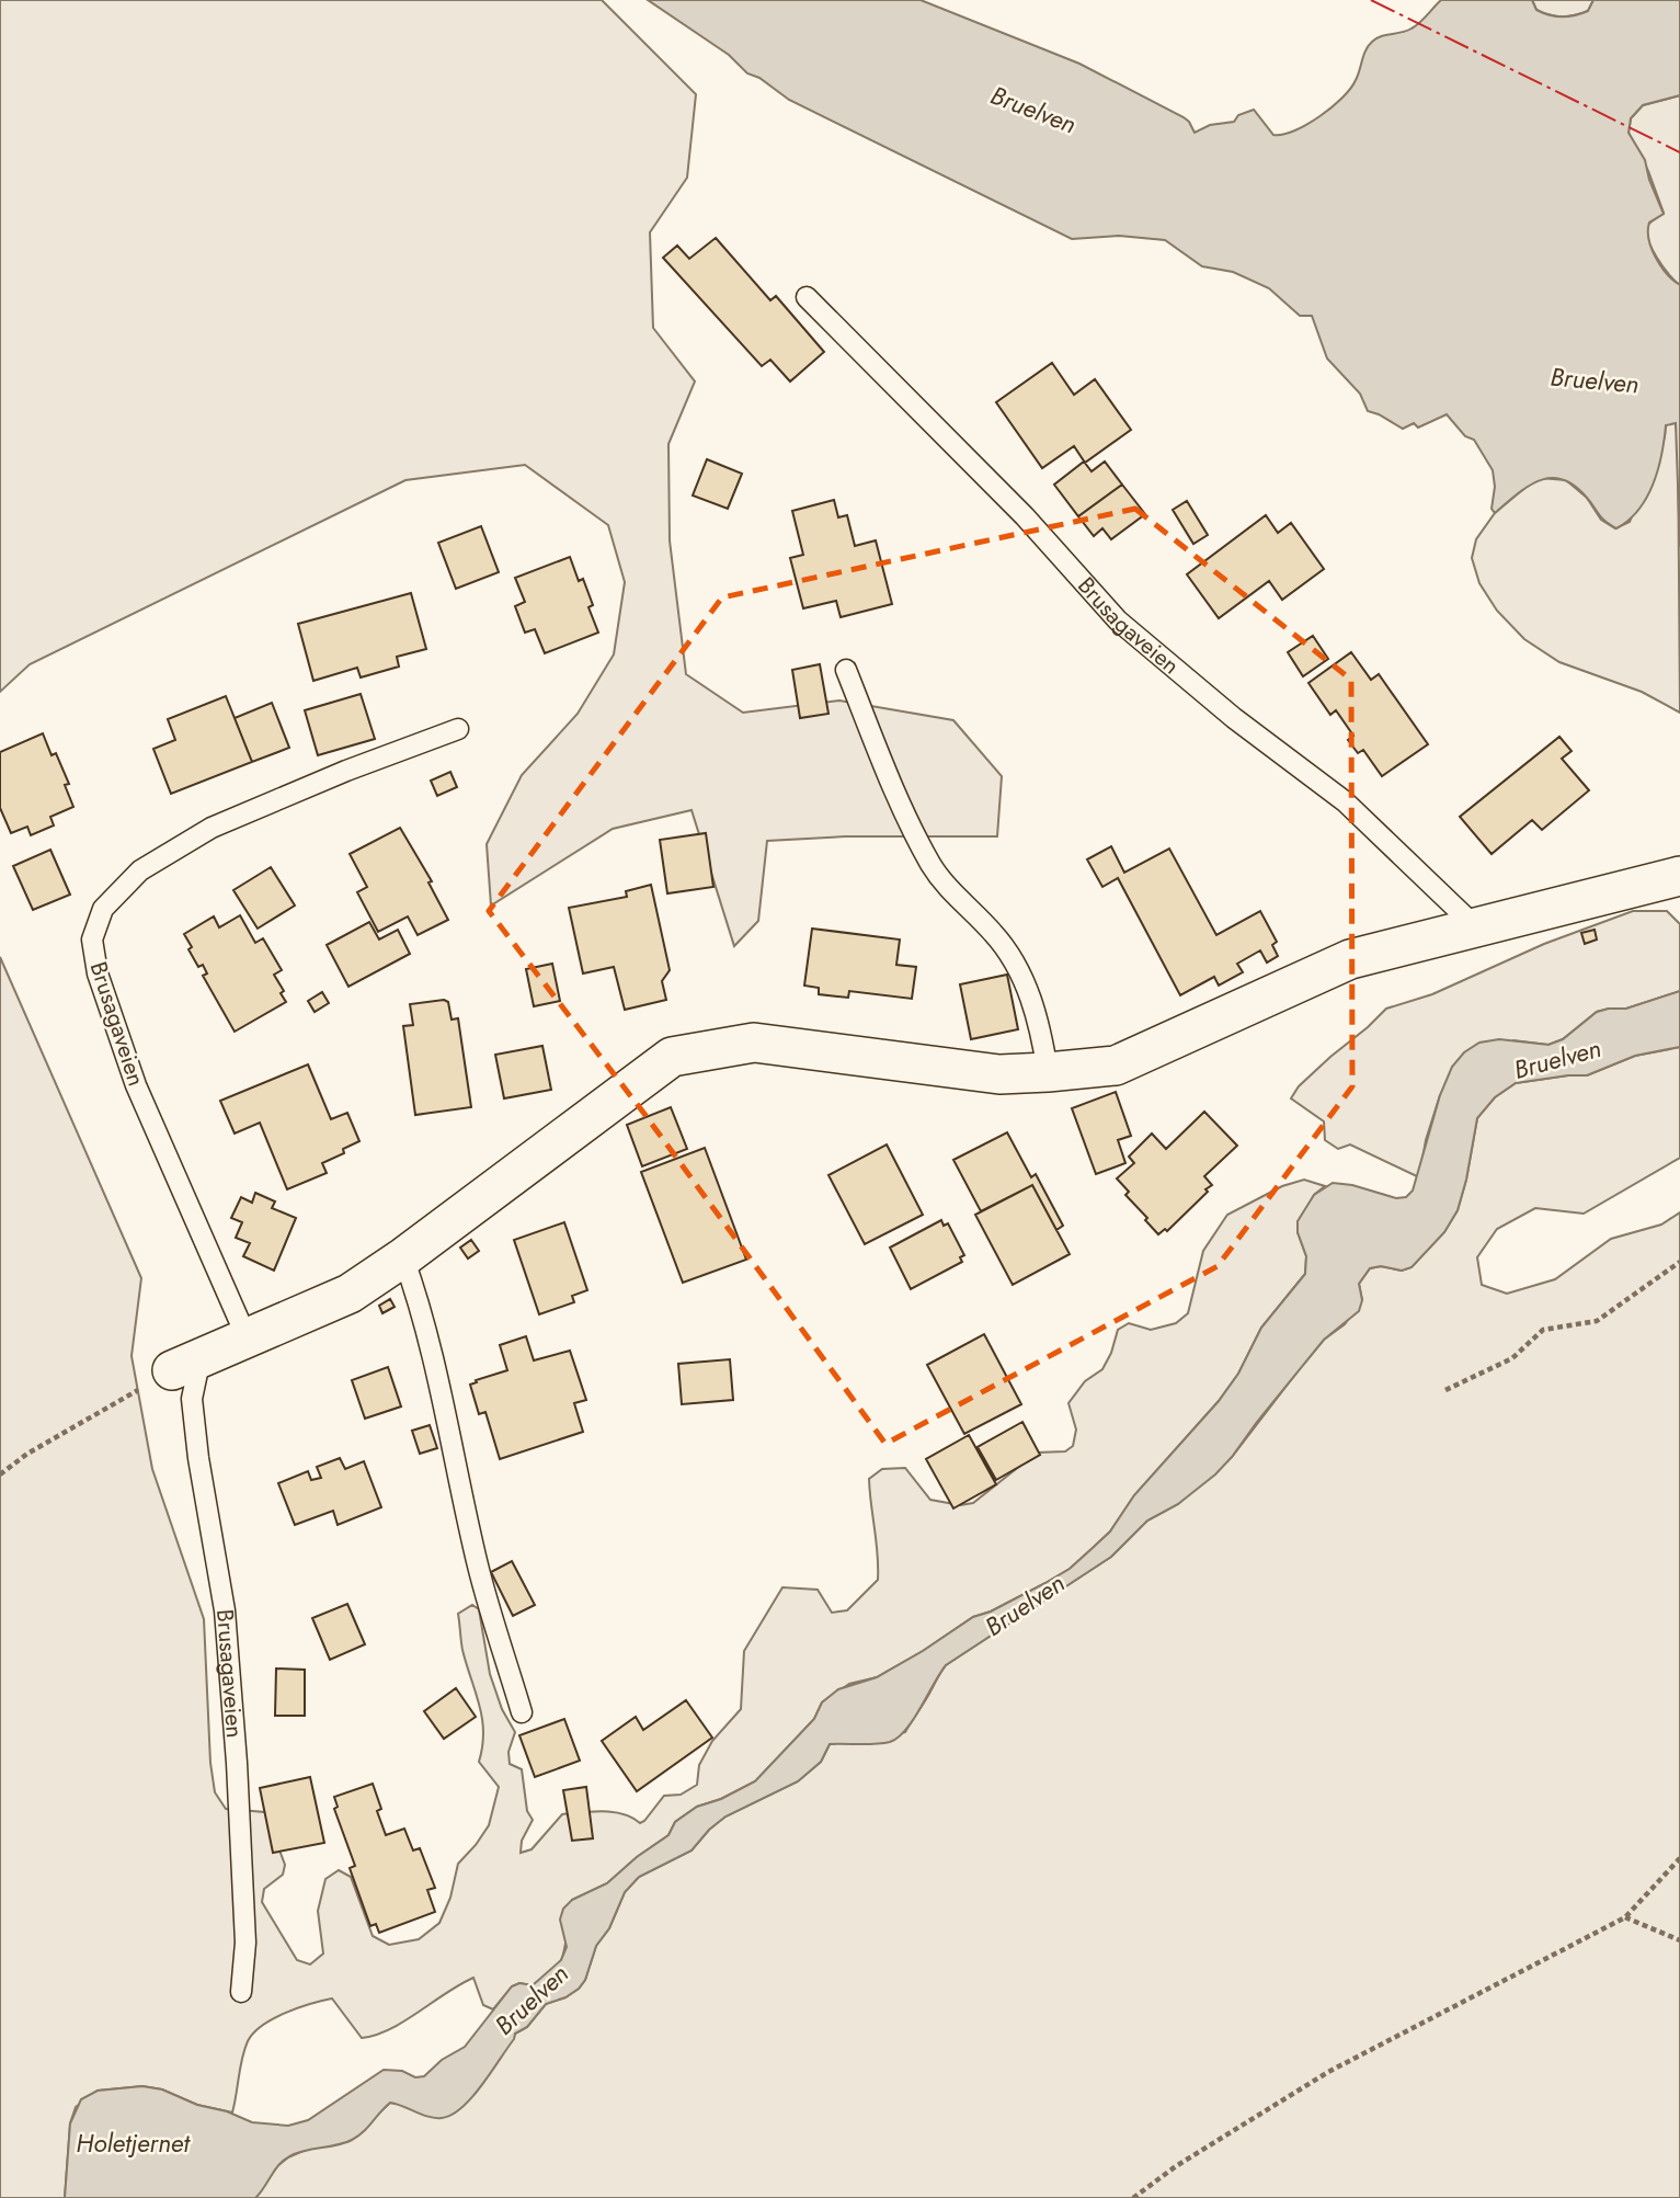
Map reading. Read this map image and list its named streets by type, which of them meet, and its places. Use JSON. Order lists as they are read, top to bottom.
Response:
{
  "streets": {
    "lane": ["Brusagaveien"]
  },
  "water": ["Bruelven", "Holetjernet"]
}
